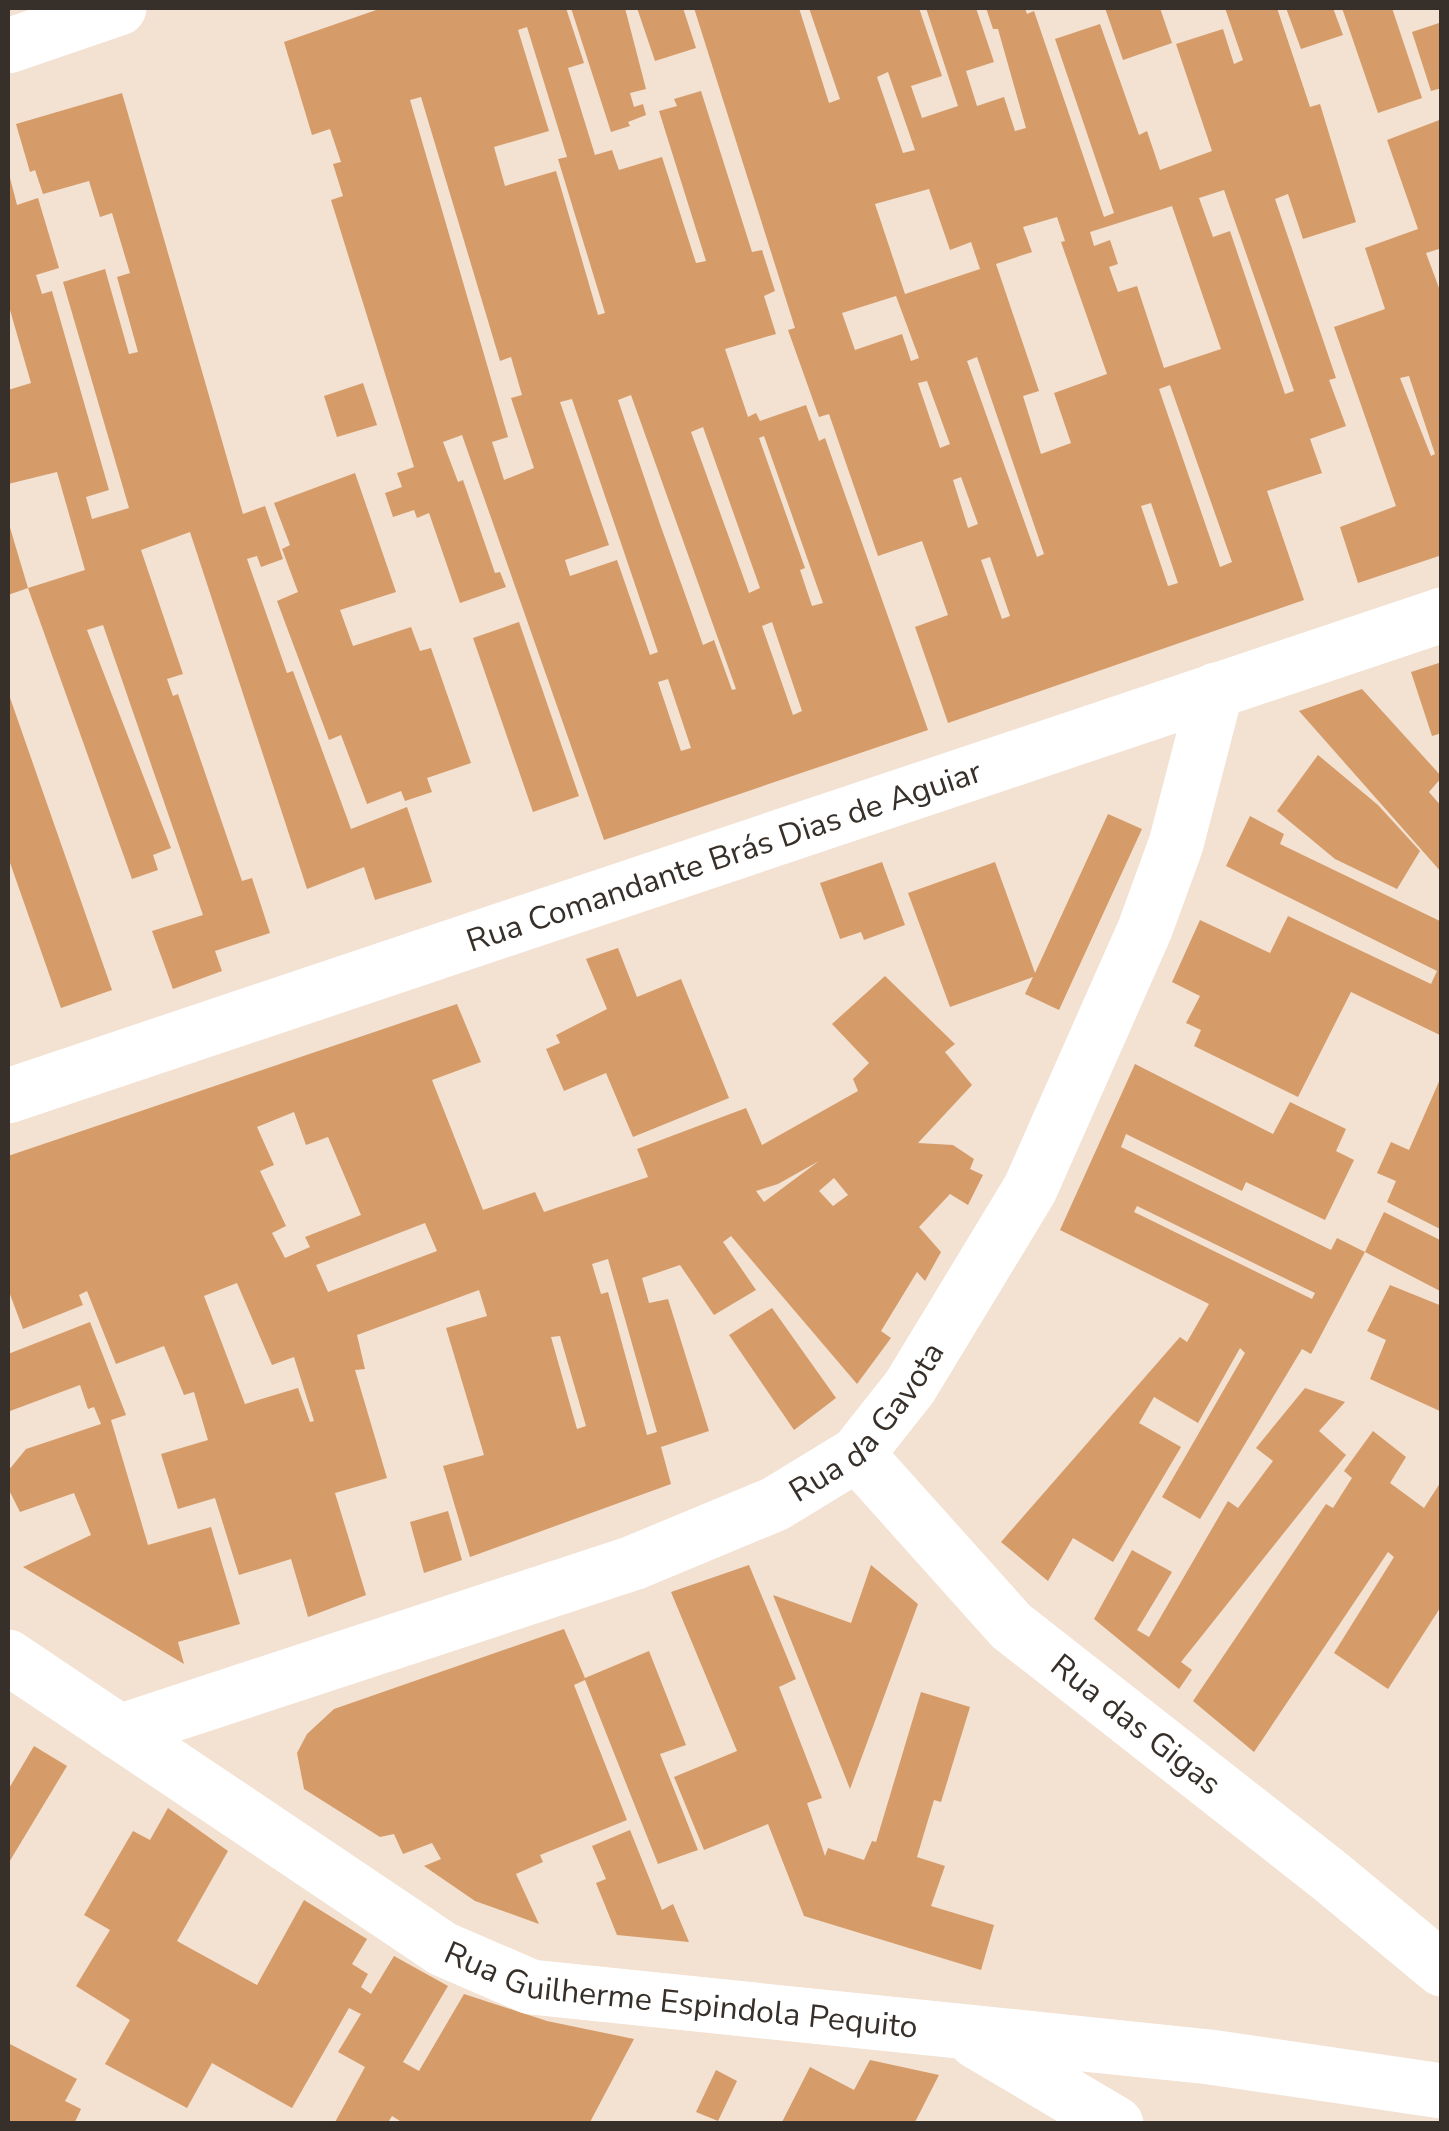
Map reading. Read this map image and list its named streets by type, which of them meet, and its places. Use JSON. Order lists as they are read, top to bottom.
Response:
{
  "streets": {
    "street": [
      "Rua Comandante Brás Dias de Aguiar",
      "Rua da Gavota",
      "Rua das Gigas",
      "Rua Guilherme Espindola Pequito"
    ]
  },
  "crossings": [
    ["Rua Comandante Brás Dias de Aguiar", "Rua da Gavota"],
    ["Rua da Gavota", "Rua das Gigas"],
    ["Rua da Gavota", "Rua Guilherme Espindola Pequito"]
  ]
}
